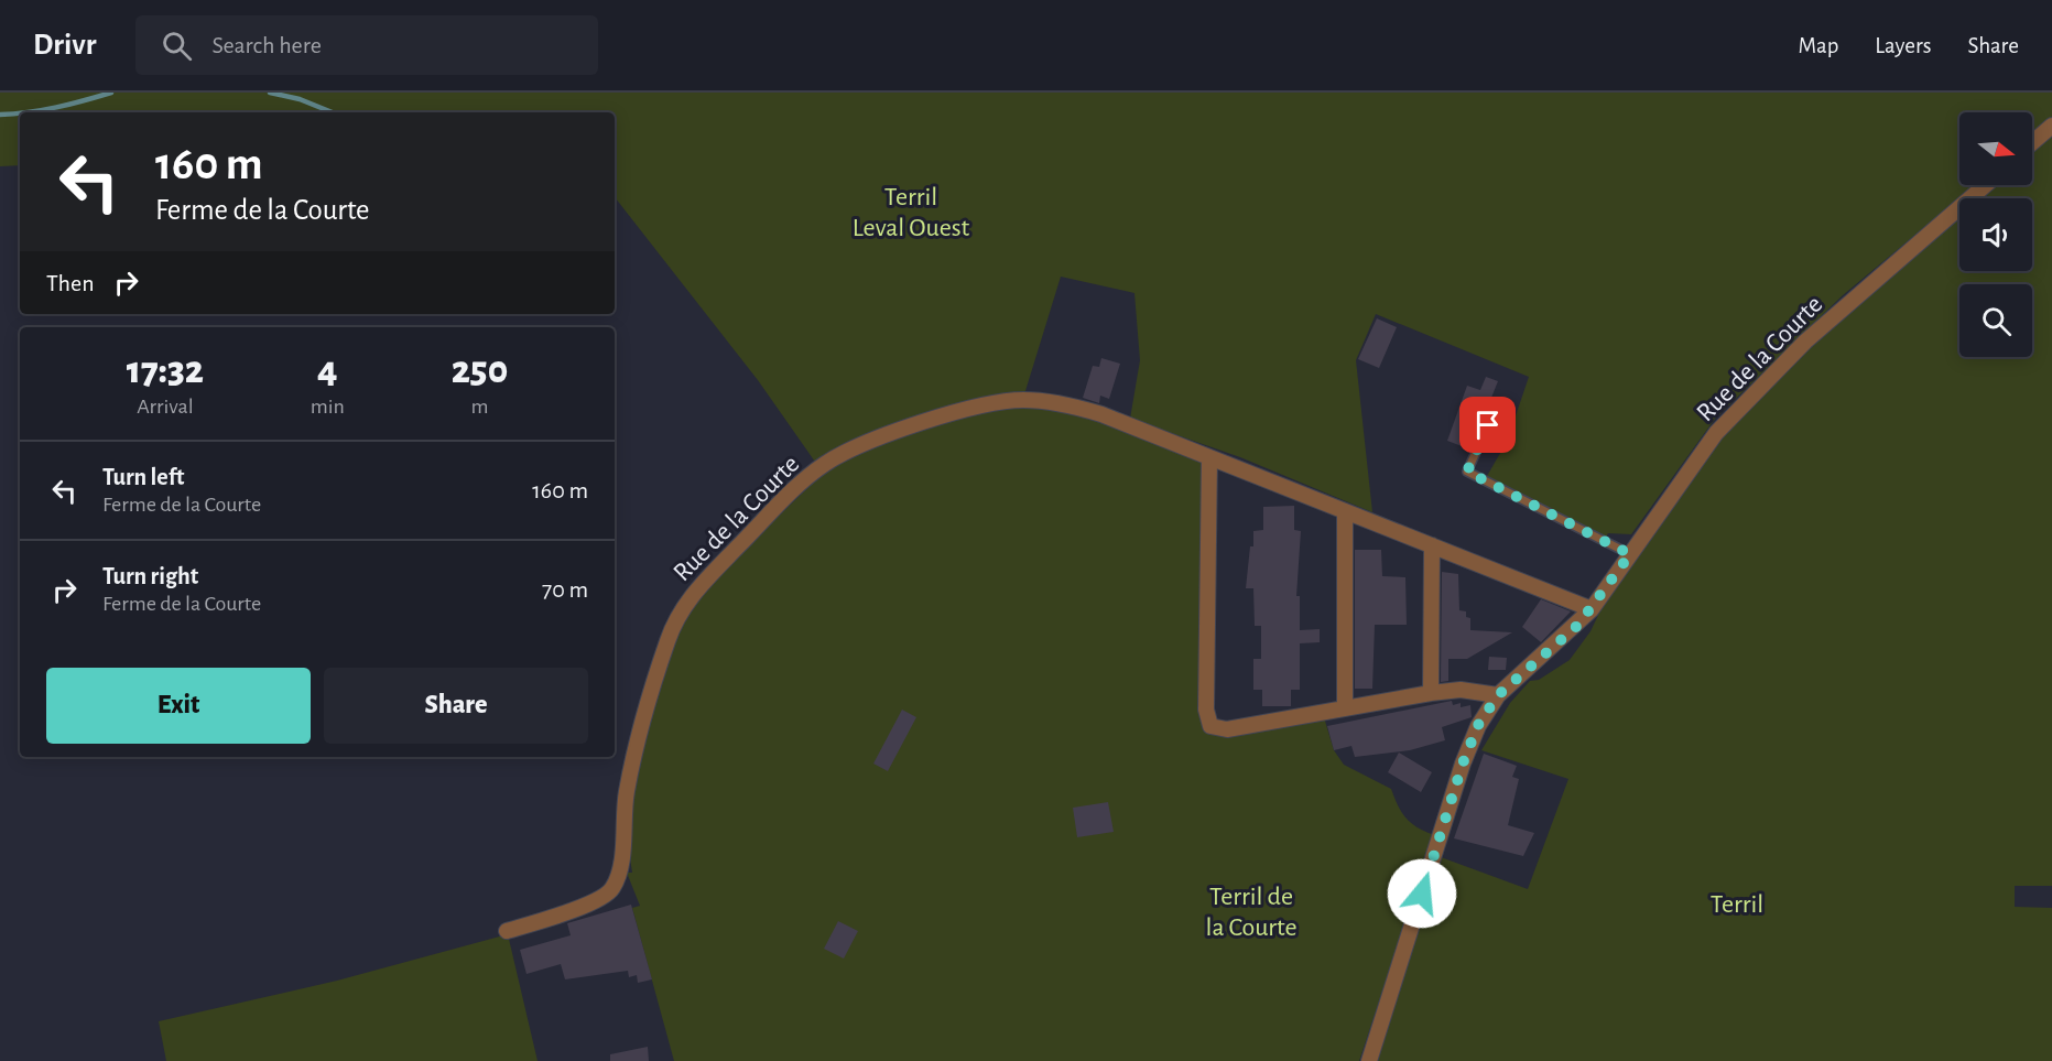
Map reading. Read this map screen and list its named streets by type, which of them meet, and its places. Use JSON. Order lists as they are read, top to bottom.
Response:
{
  "streets": {
    "street": ["Rue de la Courte"]
  },
  "parks": ["Terril Leval Ouest", "Terril de la Courte", "Terril"],
  "north": "right",
  "page": {
    "header": "Drivr",
    "search": "Search here",
    "nav": ["Map", "Layers", "Share"],
    "turn": ["160 m", "Ferme de la Courte"],
    "then": "Then",
    "eta": [
      "17:32",
      "Arrival",
      "4",
      "min",
      "250",
      "m"
    ],
    "list": [
      {
        "name": "Turn left",
        "note": "Ferme de la Courte",
        "value": "160 m"
      },
      {
        "name": "Turn right",
        "note": "Ferme de la Courte",
        "value": "70 m"
      }
    ],
    "buttons": ["Exit", "Share"]
  }
}
